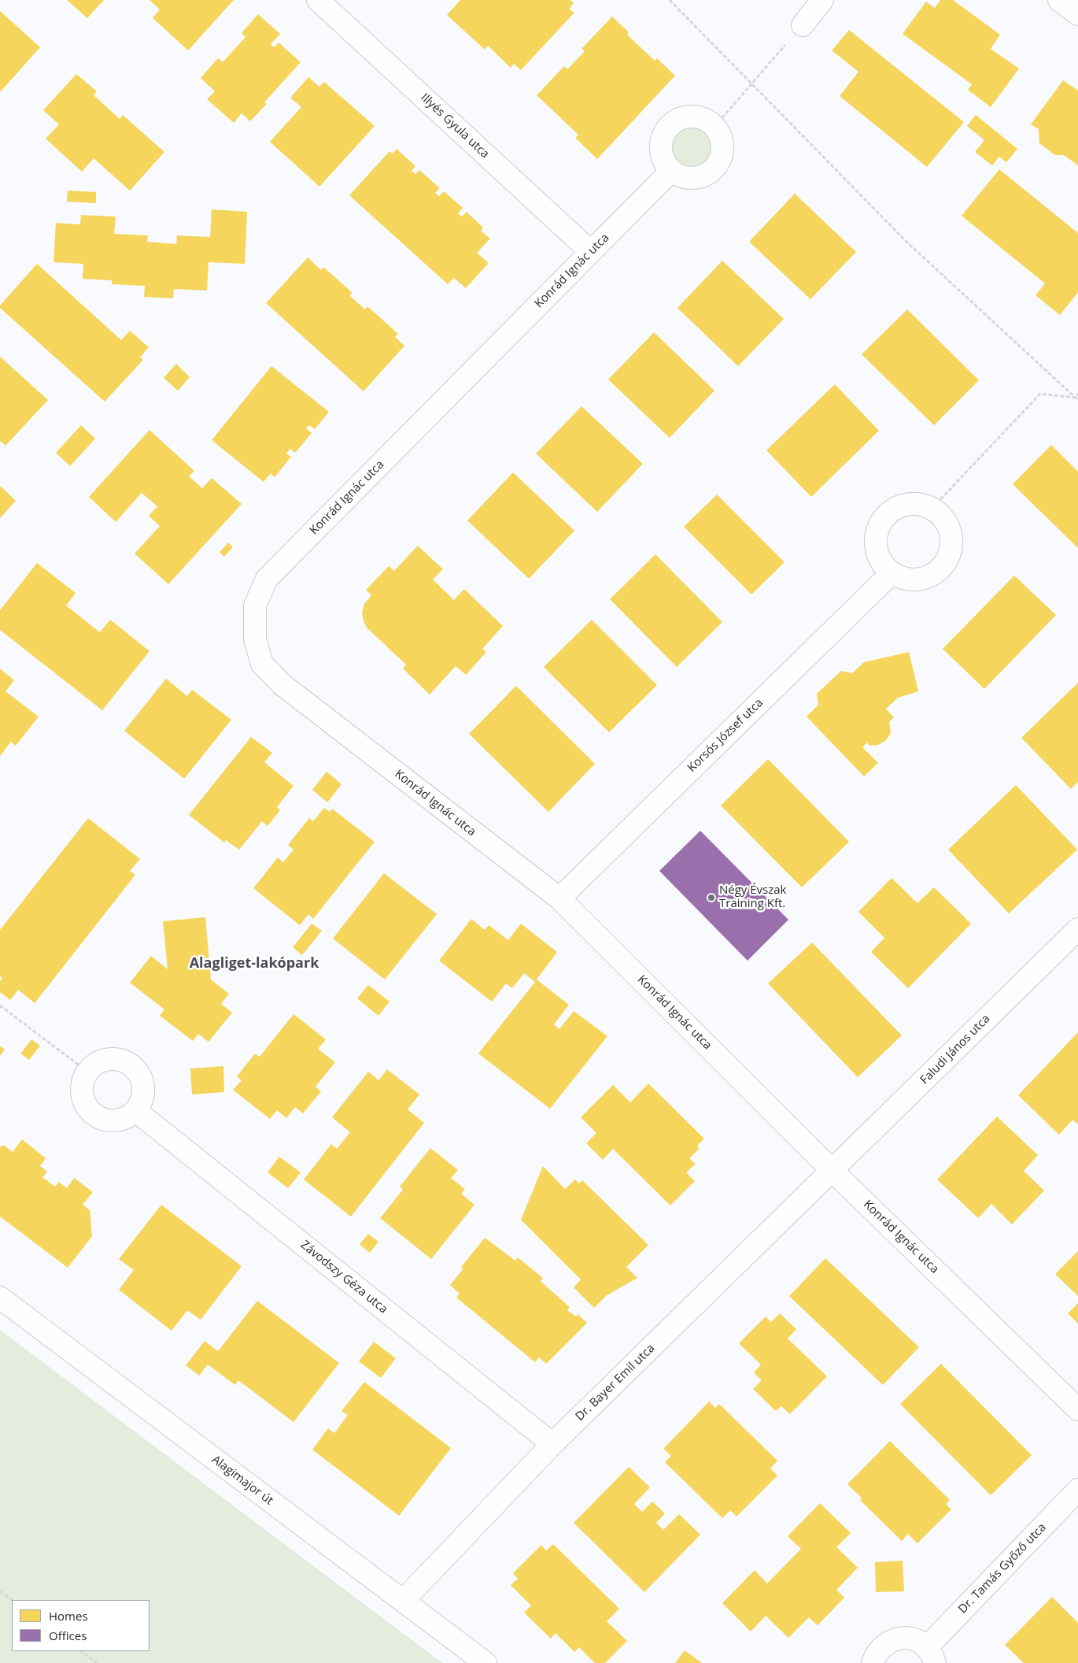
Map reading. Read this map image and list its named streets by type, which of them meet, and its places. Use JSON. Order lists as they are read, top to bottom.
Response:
{
  "streets": {
    "street": [
      "Illyés Gyula utca",
      "Konrád Ignác utca",
      "Korsós József utca",
      "Faludi János utca",
      "Závodszy Géza utca",
      "Dr. Bayer Emil utca",
      "Alagimajor út",
      "Dr. Tamás Győző utca"
    ]
  },
  "crossings": [
    ["Illyés Gyula utca", "Konrád Ignác utca"],
    ["Konrád Ignác utca", "Korsós József utca"],
    ["Konrád Ignác utca", "Faludi János utca"],
    ["Konrád Ignác utca", "Dr. Bayer Emil utca"],
    ["Faludi János utca", "Dr. Bayer Emil utca"],
    ["Závodszy Géza utca", "Dr. Bayer Emil utca"],
    ["Dr. Bayer Emil utca", "Alagimajor út"]
  ],
  "districts": ["Alagliget-lakópark"],
  "places": ["Négy Évszak Training Kft."],
  "legend": ["Homes", "Offices"]
}
